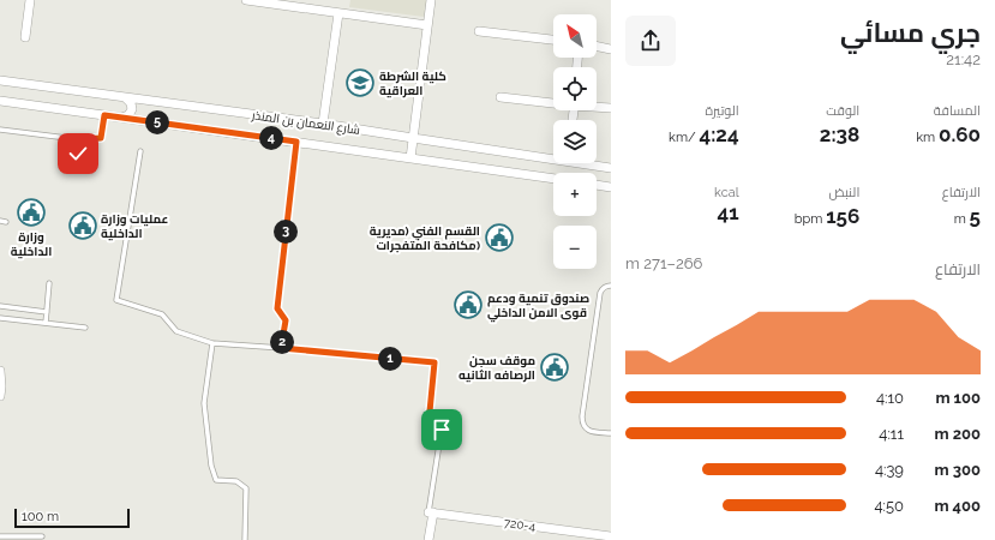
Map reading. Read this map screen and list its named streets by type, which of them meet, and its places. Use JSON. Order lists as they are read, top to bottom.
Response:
{
  "streets": {
    "street": ["شارع النعمان بن المنذر", "720-4"]
  },
  "places": {
    "school or university": ["كلية الشرطة العراقية"],
    "public building": [
      "وزارة الداخلية",
      "عمليات وزارة الداخلية",
      "القسم الفني (مديرية مكافحة المتفجرات)",
      "صندوق تنمية ودعم قوى الامن الداخلي",
      "موقف سجن الرصافه الثانيه"
    ]
  },
  "scale_bar": "100 m",
  "north": "top left",
  "page": {
    "heading": ["جري مسائي", "21:42"],
    "map_buttons": ["+", "−"],
    "stats": [
      ["المسافة", "0.60 km"],
      ["الوقت", "2:38"],
      ["الوتيرة", "4:24 /km"],
      ["الارتفاع", "5 m"],
      ["النبض", "156 bpm"],
      ["kcal", "41"]
    ],
    "pins": [
      "5",
      "4",
      "3",
      "2",
      "1"
    ],
    "chart": ["الارتفاع", "266–271 m"],
    "list": [
      {
        "name": "100 m",
        "note": "4:10"
      },
      {
        "name": "200 m",
        "note": "4:11"
      },
      {
        "name": "300 m",
        "note": "4:39"
      },
      {
        "name": "400 m",
        "note": "4:50"
      }
    ],
    "scale": "100 m"
  }
}
